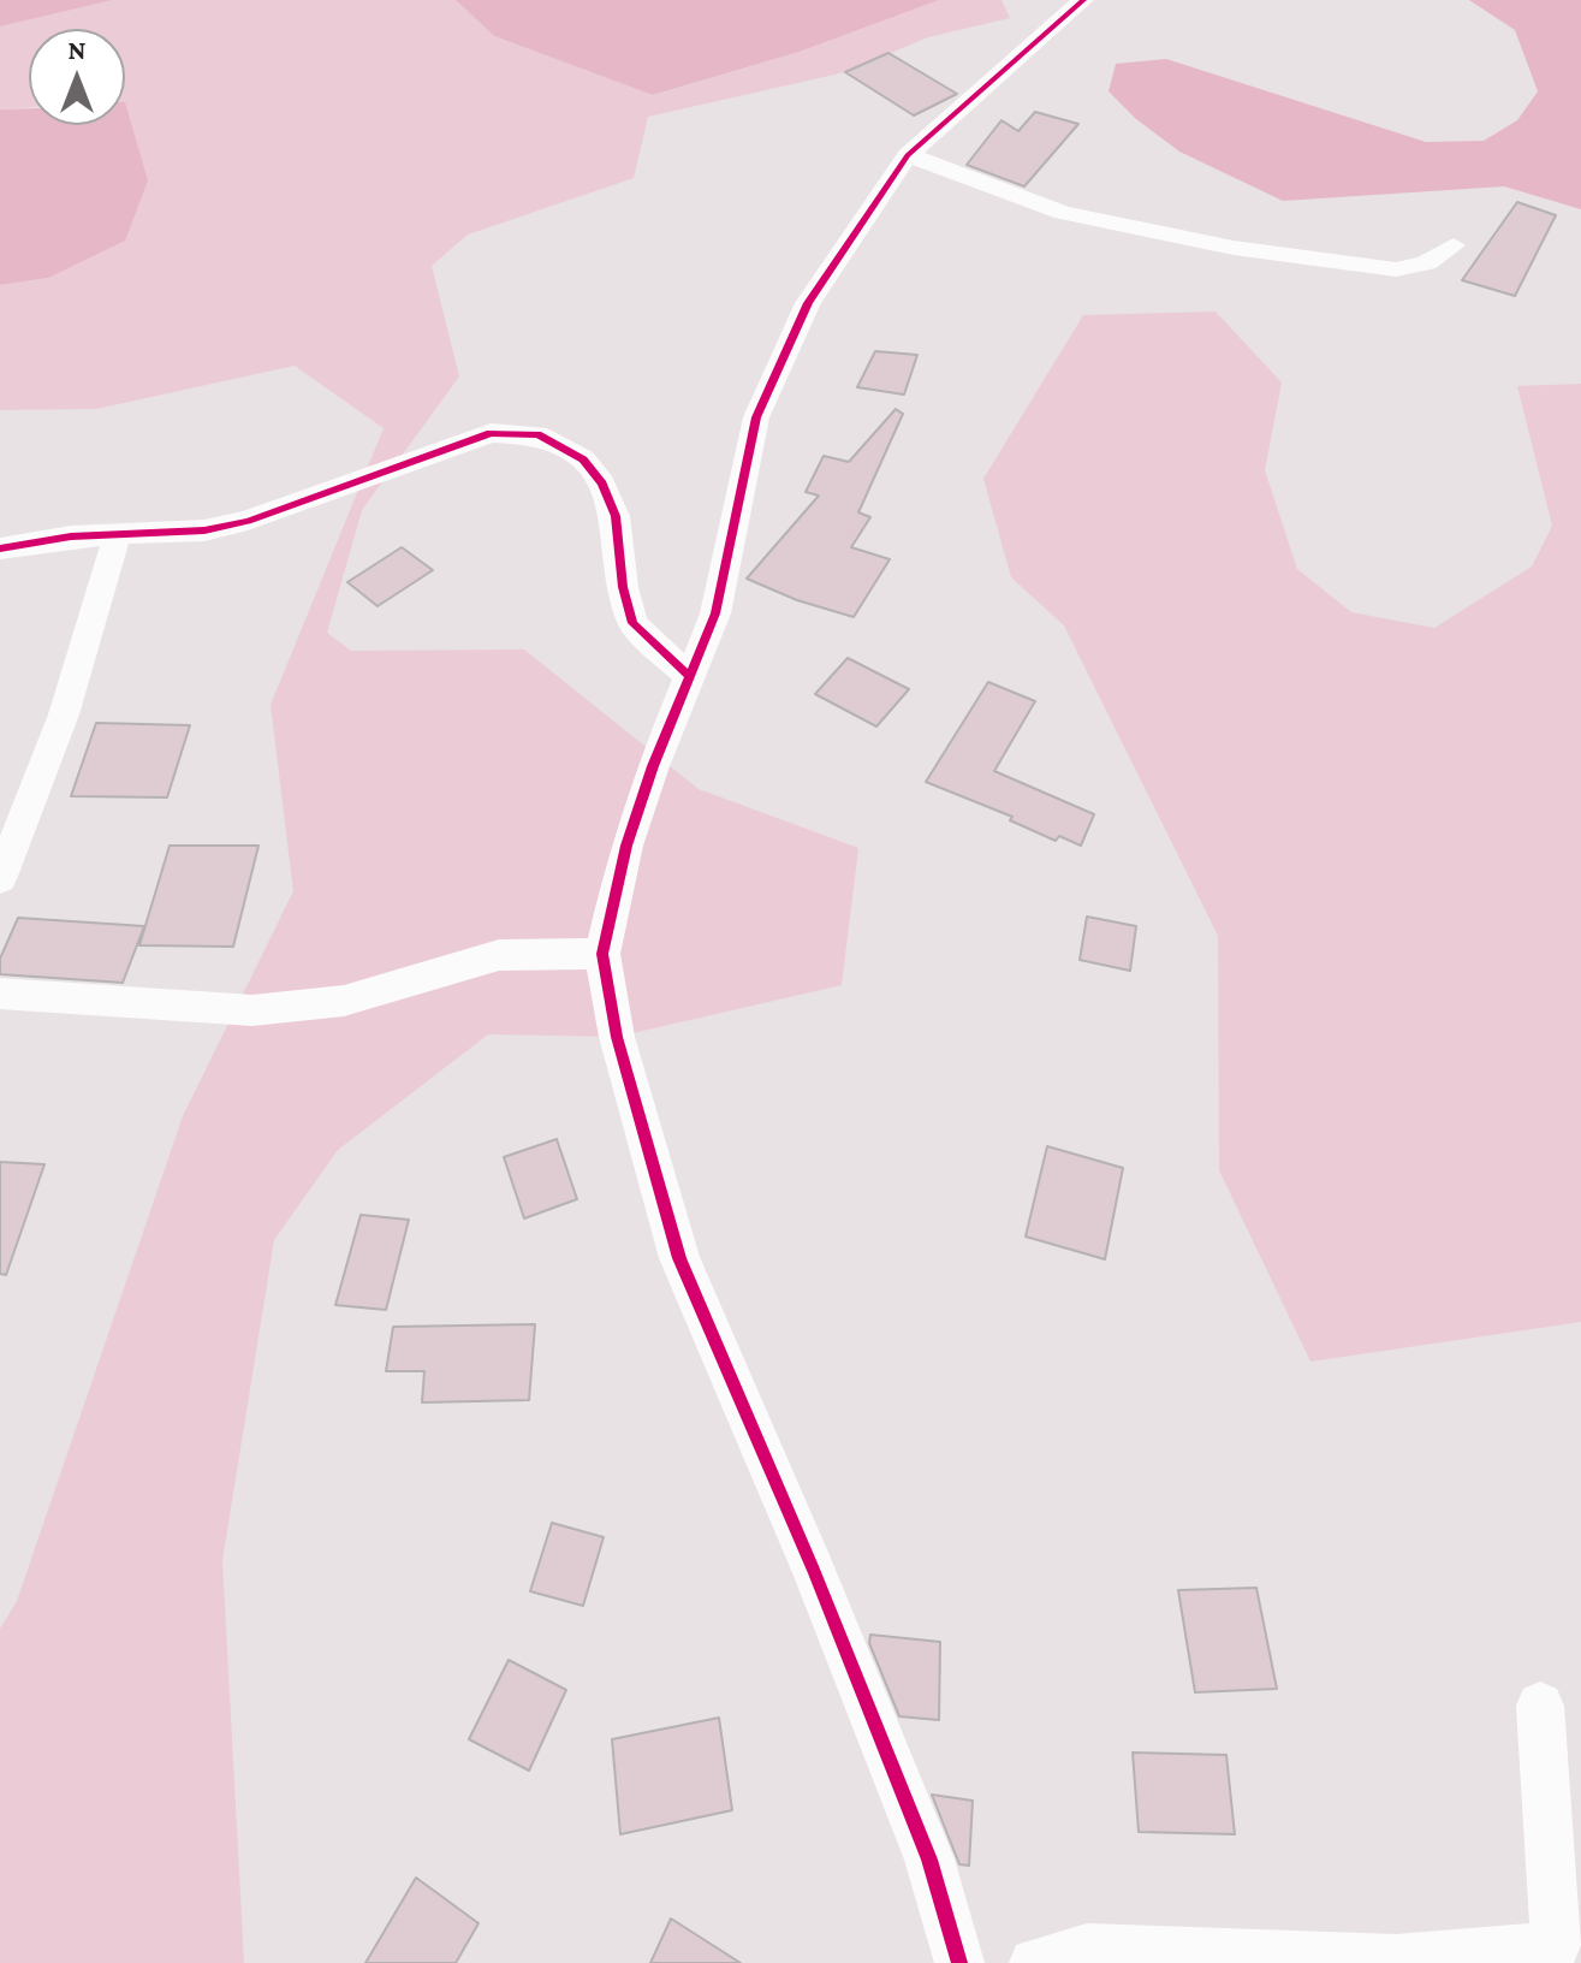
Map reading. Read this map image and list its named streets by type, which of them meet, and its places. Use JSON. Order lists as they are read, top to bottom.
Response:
{
  "north": "top"
}
